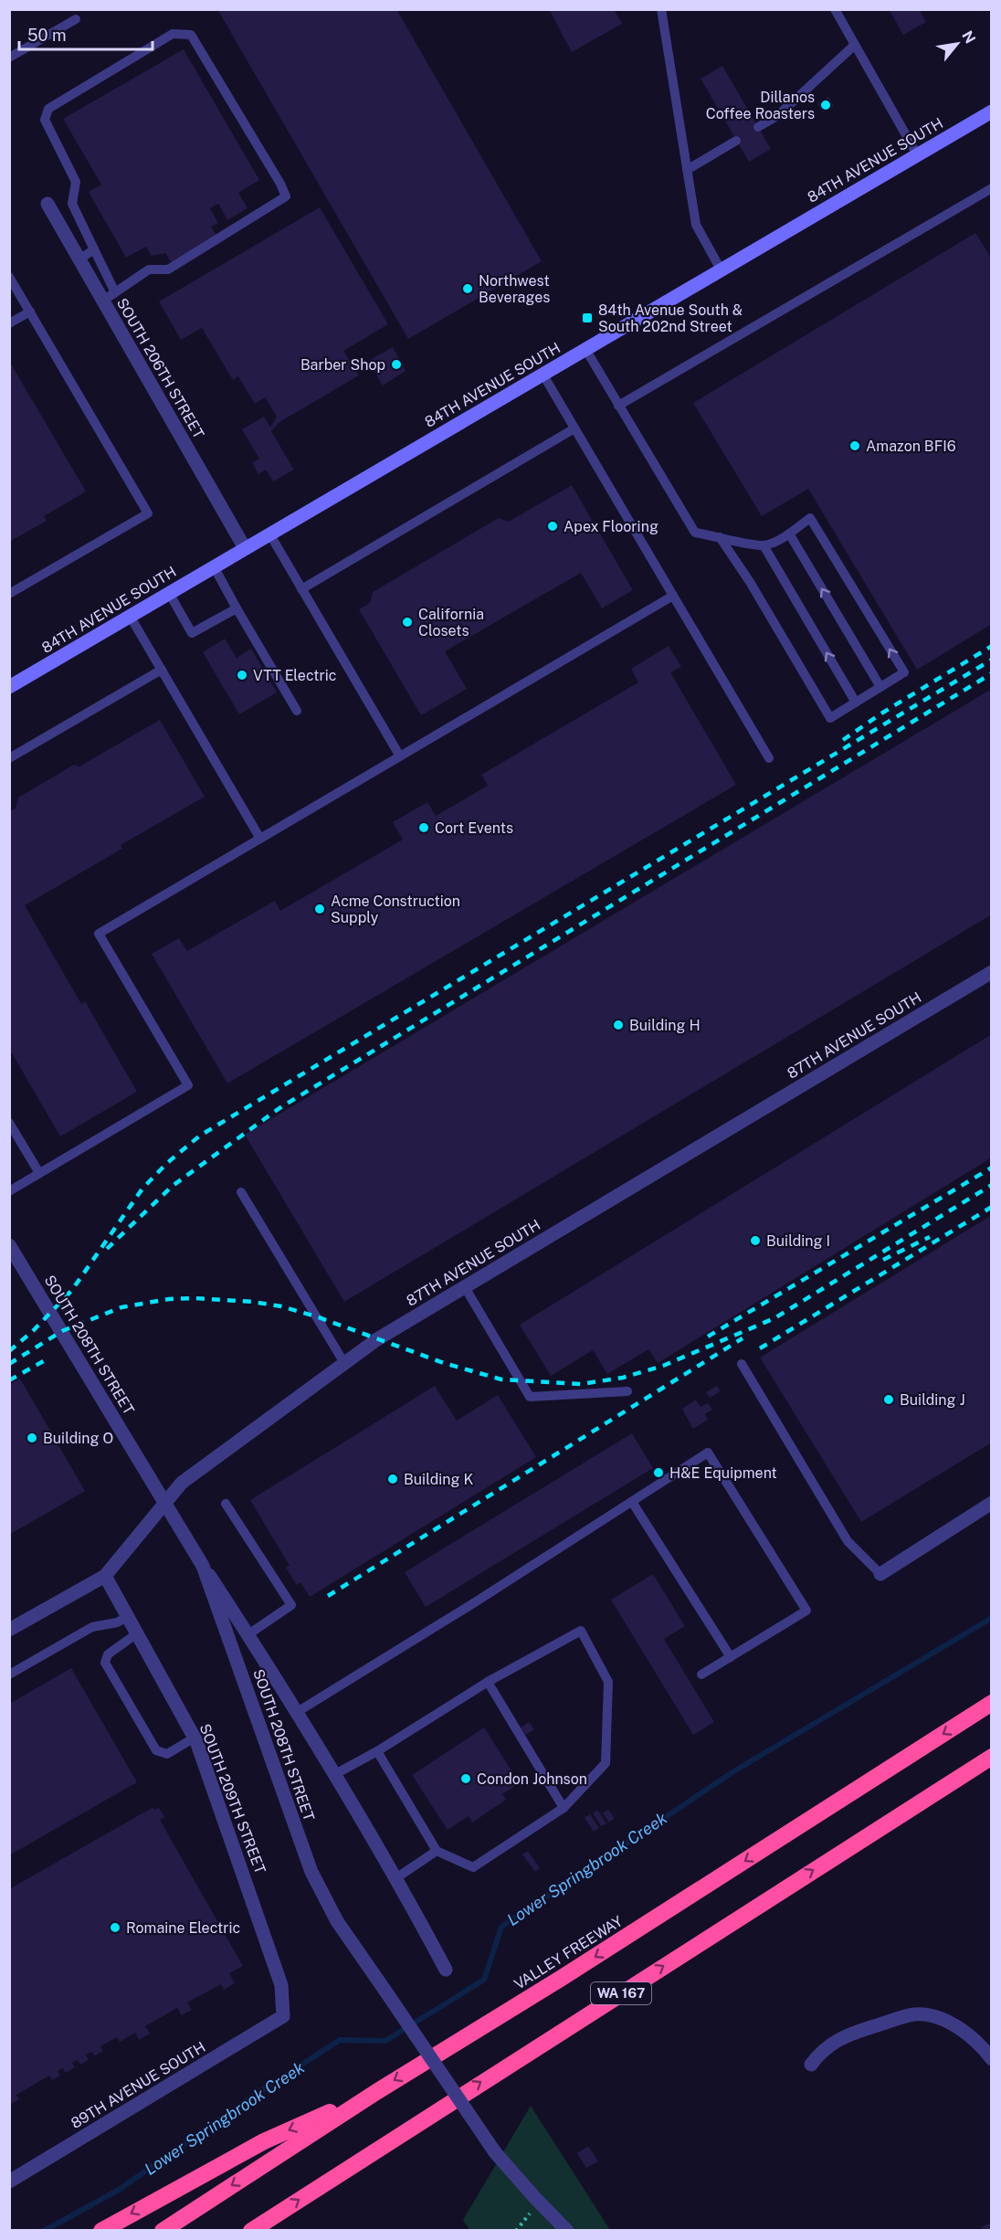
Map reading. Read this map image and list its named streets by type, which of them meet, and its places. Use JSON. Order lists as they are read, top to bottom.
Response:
{
  "streets": {
    "highway": ["VALLEY FREEWAY", "WA 167"],
    "main road": ["84TH AVENUE SOUTH"],
    "street": [
      "SOUTH 206TH STREET",
      "87TH AVENUE SOUTH",
      "SOUTH 208TH STREET",
      "SOUTH 209TH STREET",
      "89TH AVENUE SOUTH"
    ]
  },
  "crossings": [
    ["84TH AVENUE SOUTH", "SOUTH 206TH STREET"],
    ["87TH AVENUE SOUTH", "SOUTH 208TH STREET"],
    ["87TH AVENUE SOUTH", "SOUTH 209TH STREET"],
    ["SOUTH 209TH STREET", "89TH AVENUE SOUTH"]
  ],
  "water": ["Lower Springbrook Creek"],
  "places": {
    "other": [
      "Dillanos Coffee Roasters",
      "Northwest Beverages",
      "Barber Shop",
      "Amazon BFI6",
      "Apex Flooring",
      "California Closets",
      "VTT Electric",
      "Cort Events",
      "Acme Construction Supply",
      "Building H",
      "Building I",
      "Building J",
      "Building O",
      "H&E Equipment",
      "Building K",
      "Condon Johnson",
      "Romaine Electric"
    ],
    "transit": ["84th Avenue South & South 202nd Street"]
  },
  "scale_bar": "50 m",
  "north": "top right"
}
